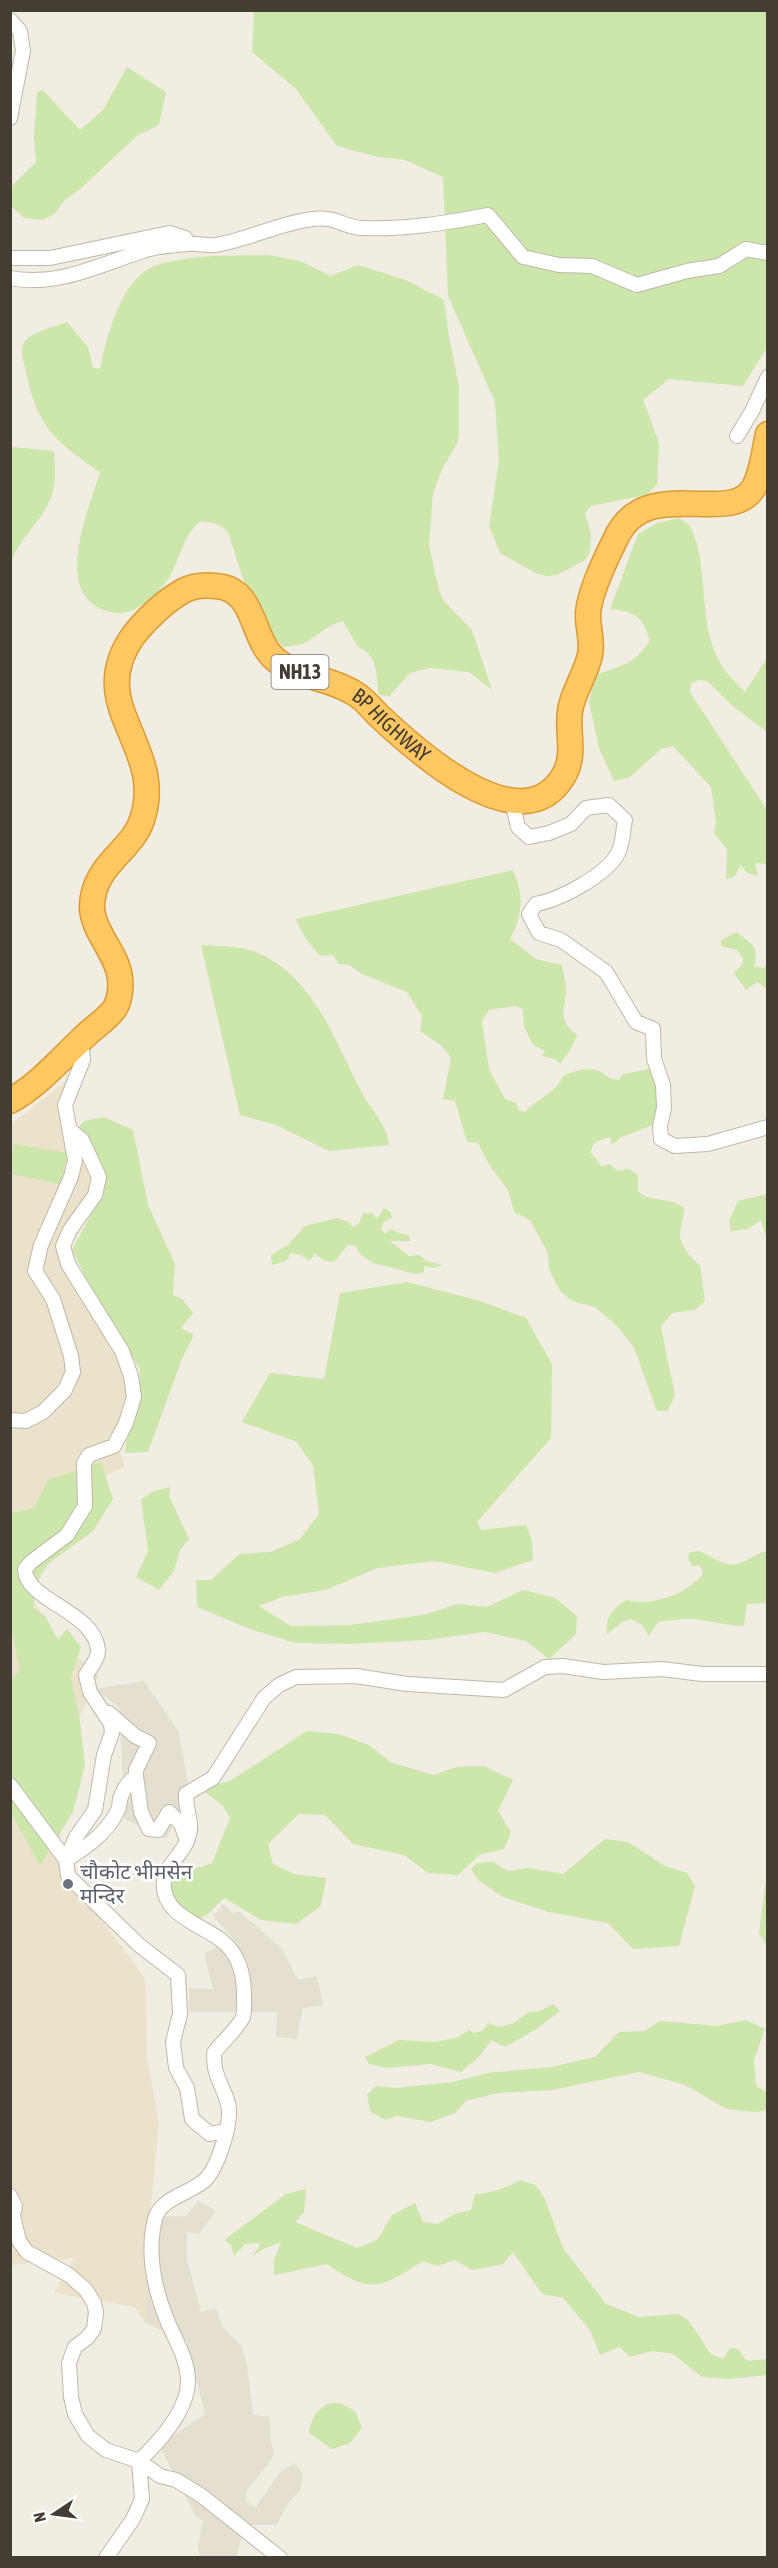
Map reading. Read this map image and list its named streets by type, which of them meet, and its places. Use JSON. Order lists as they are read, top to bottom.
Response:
{
  "streets": {
    "highway": ["NH13", "BP HIGHWAY"]
  },
  "places": ["चौकोट भीमसेन मन्दिर"],
  "north": "left"
}
